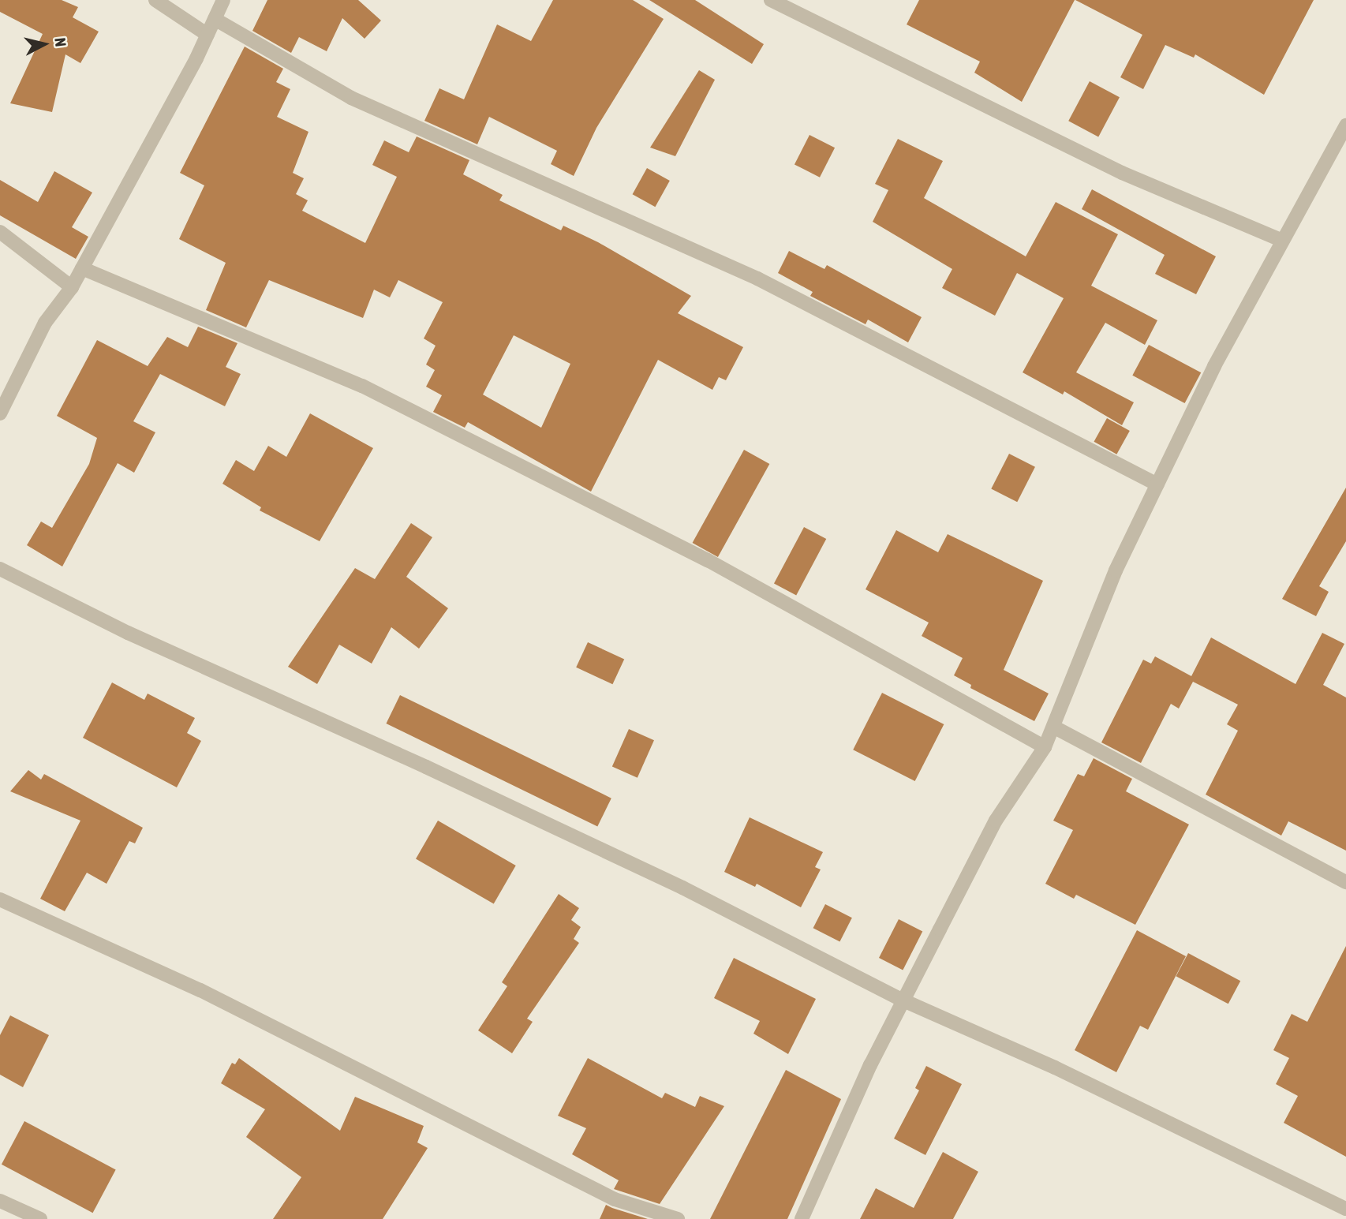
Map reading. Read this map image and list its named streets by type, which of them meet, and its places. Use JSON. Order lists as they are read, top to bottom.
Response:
{
  "north": "right"
}
